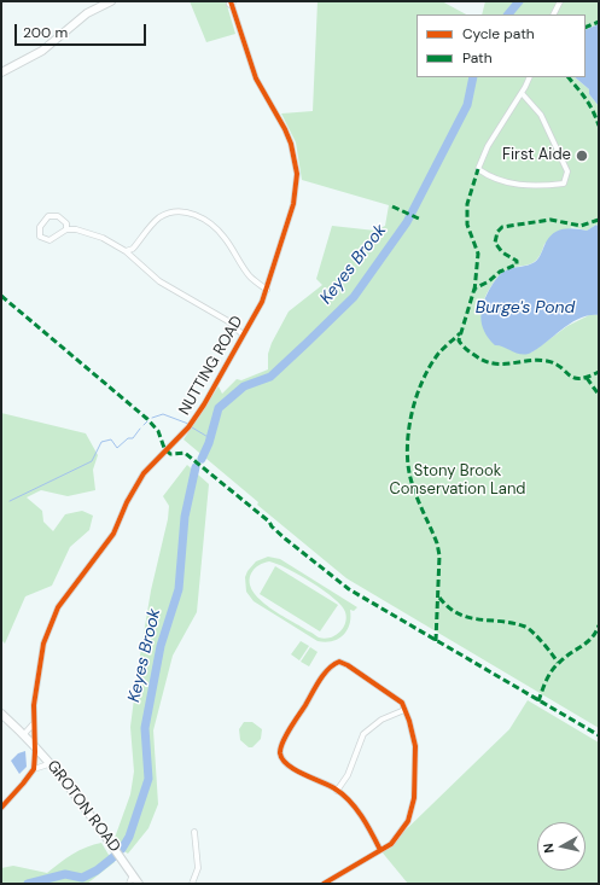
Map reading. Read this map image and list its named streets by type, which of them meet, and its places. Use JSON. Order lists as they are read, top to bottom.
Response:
{
  "streets": {
    "main road": ["GROTON ROAD"],
    "street": ["NUTTING ROAD"]
  },
  "crossings": [
    ["NUTTING ROAD", "GROTON ROAD"]
  ],
  "water": ["Keyes Brook", "Burge's Pond"],
  "parks": ["Stony Brook Conservation Land"],
  "places": ["First Aide"],
  "legend": ["Cycle path", "Path"],
  "scale_bar": "200 m",
  "north": "left"
}
